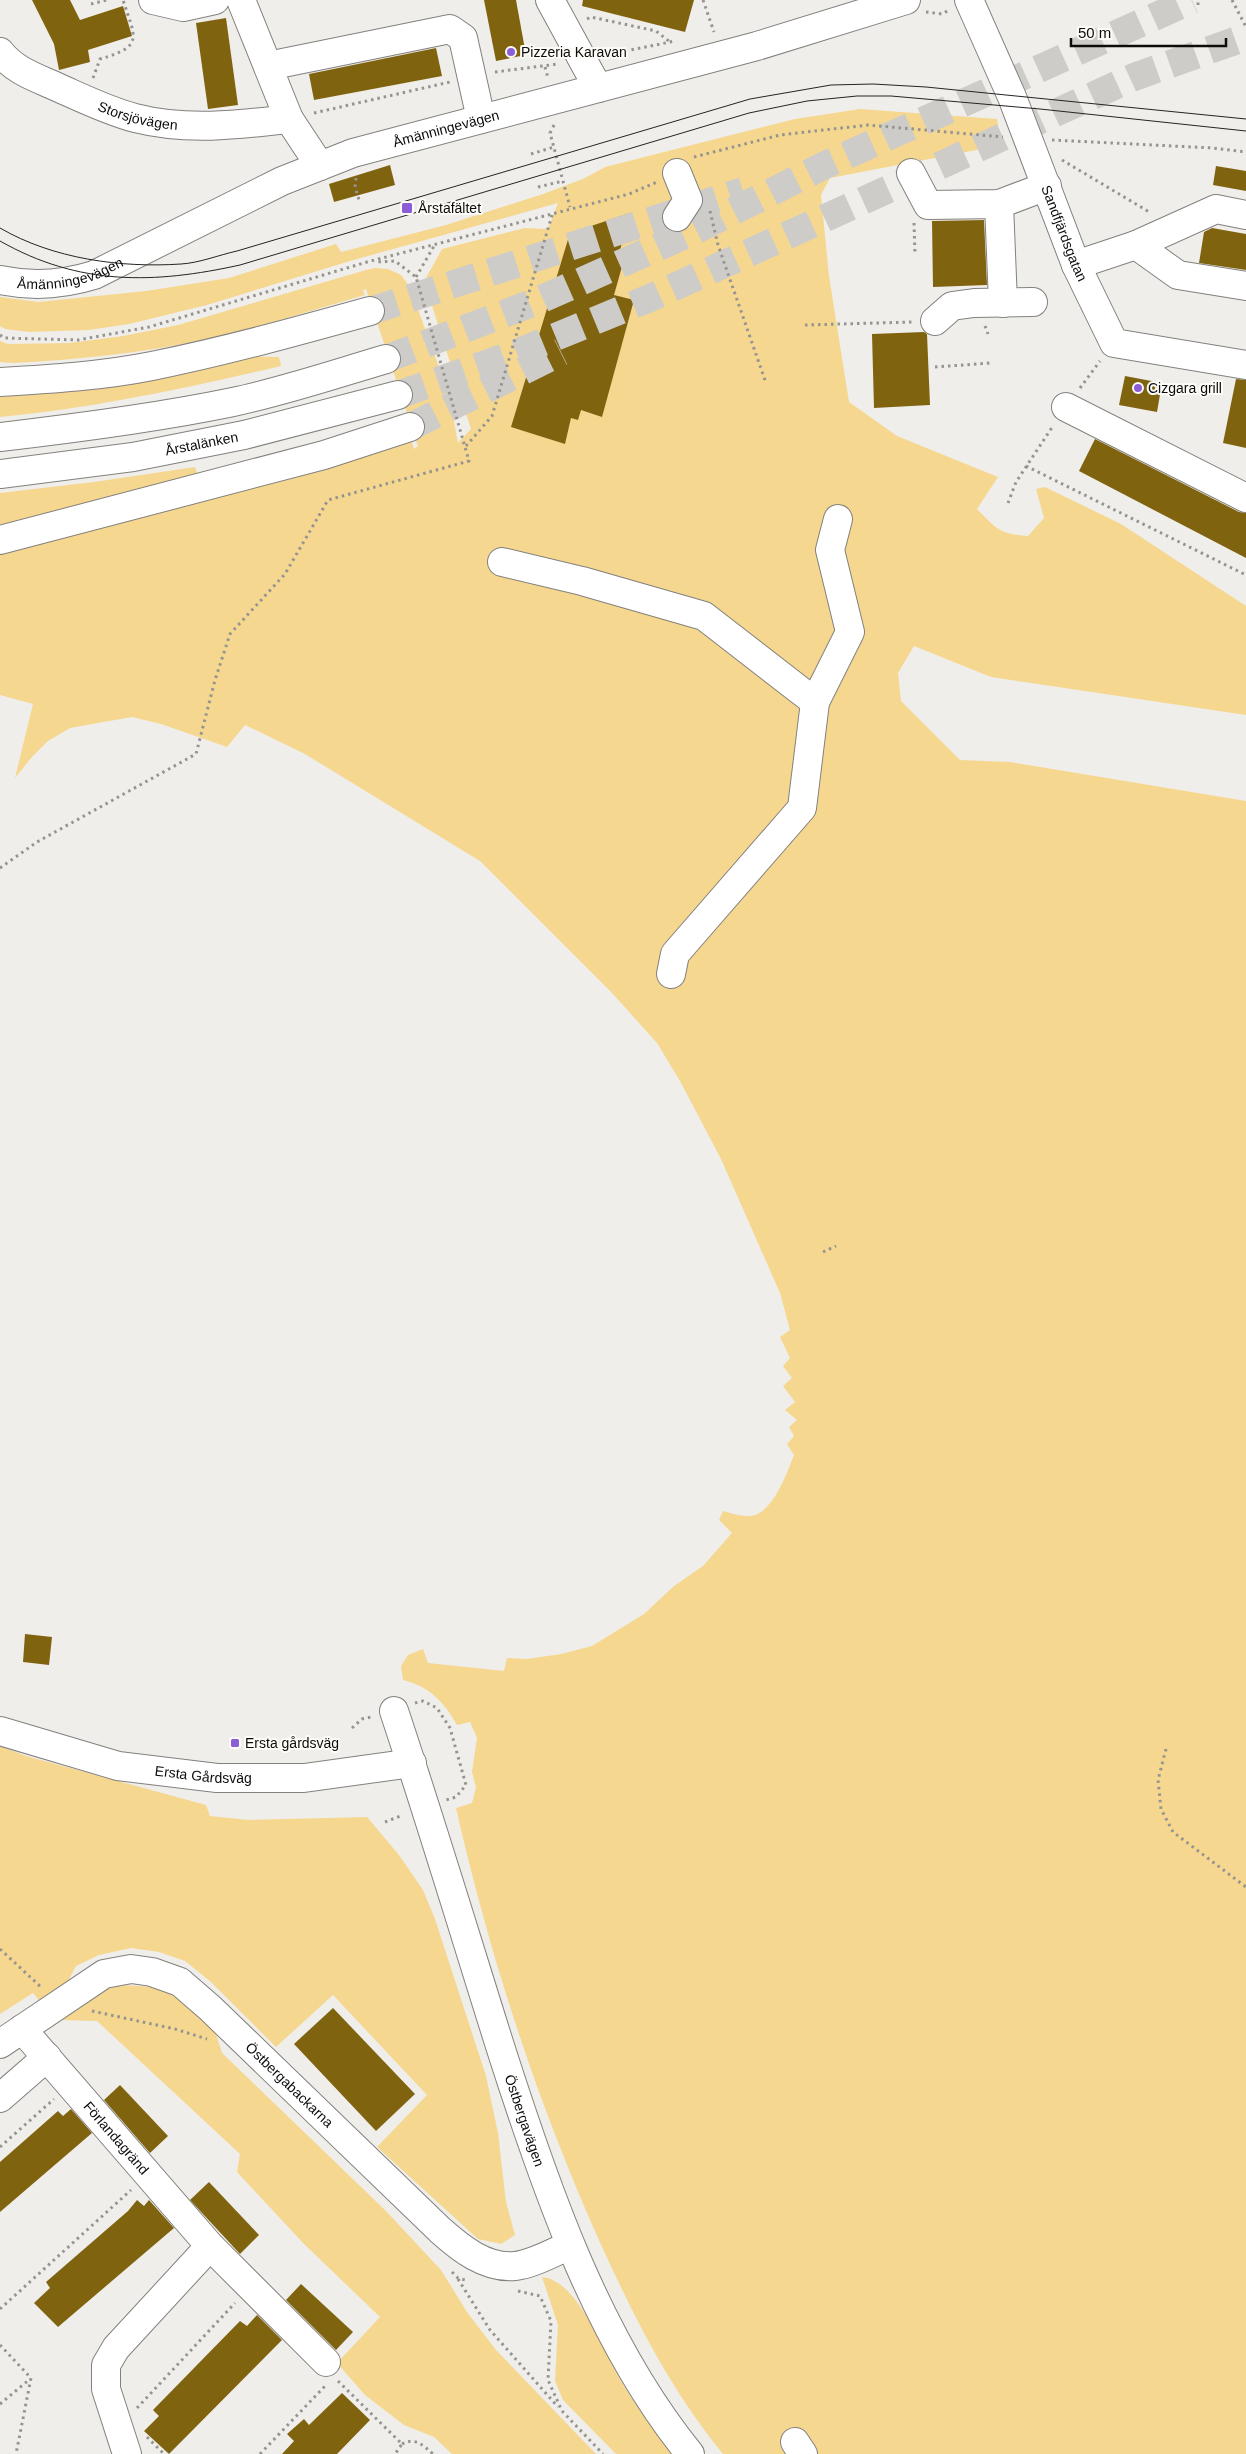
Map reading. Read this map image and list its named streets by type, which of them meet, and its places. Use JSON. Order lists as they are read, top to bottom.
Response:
{
  "streets": {
    "main road": [
      "Storsjövägen",
      "Åmänningevägen",
      "Sandfjärdsgatan",
      "Årstalänken",
      "Ersta Gårdsväg",
      "Östbergabackarna",
      "Östbergavägen",
      "Förlandagränd"
    ]
  },
  "crossings": [
    ["Ersta Gårdsväg", "Östbergavägen"],
    ["Östbergabackarna", "Östbergavägen"],
    ["Östbergabackarna", "Förlandagränd"]
  ],
  "places": {
    "other": ["Pizzeria Karavan", "Cizgara grill"],
    "transit": ["Årstafältet", "Ersta gårdsväg"]
  },
  "scale_bar": "50 m"
}
